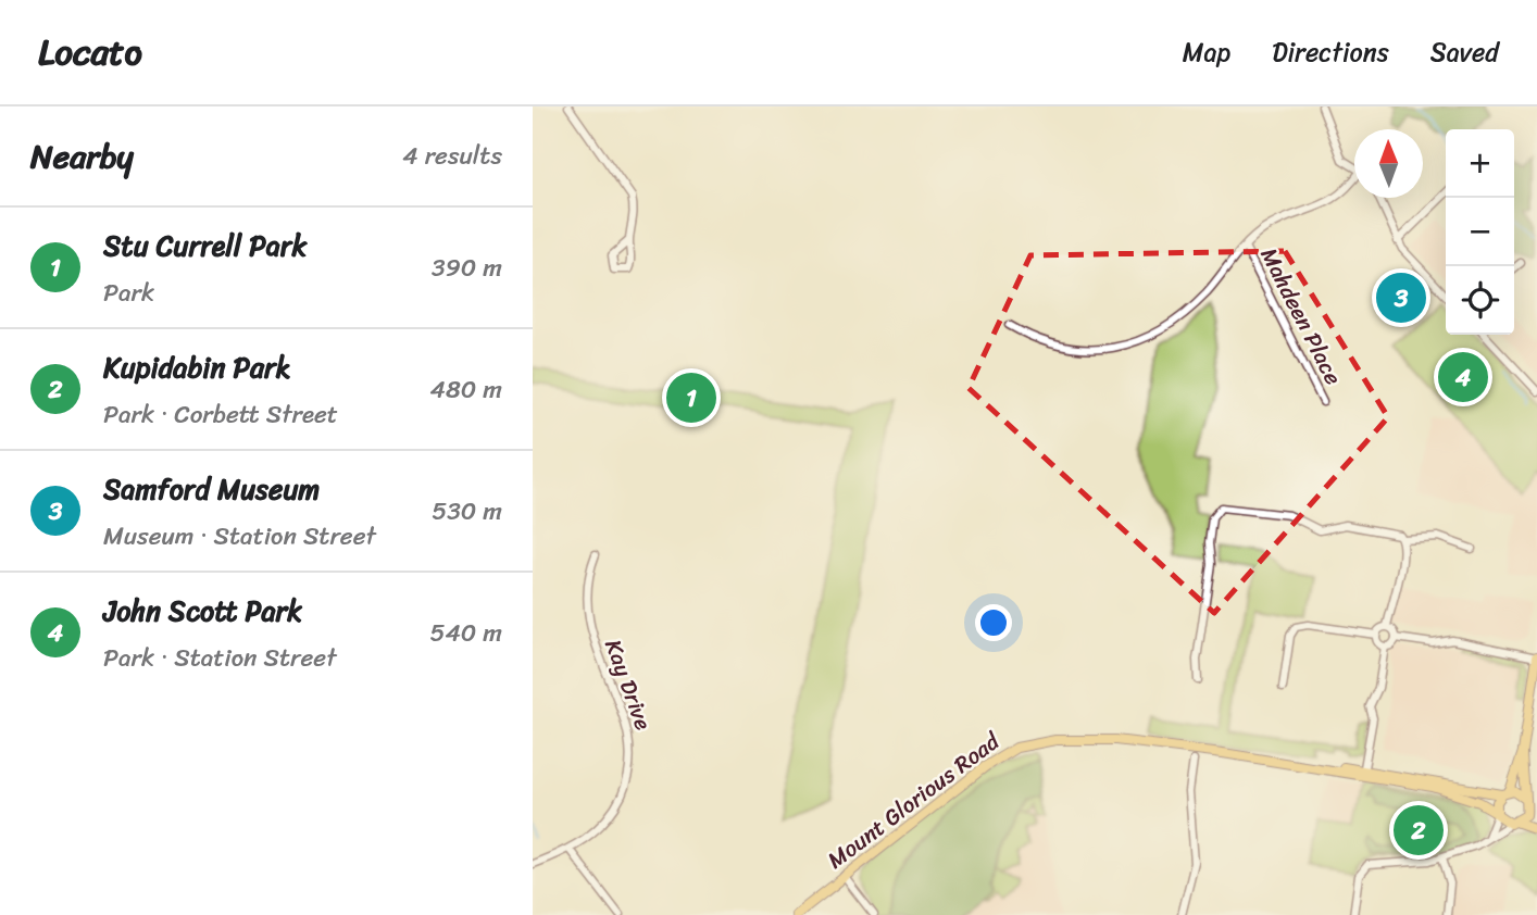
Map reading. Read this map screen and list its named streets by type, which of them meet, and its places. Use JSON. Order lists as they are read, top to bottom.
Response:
{
  "streets": {
    "main road": ["Mount Glorious Road"],
    "street": ["Mahdeen Place", "Kay Drive"]
  },
  "north": "top",
  "page": {
    "header": "Locato",
    "nav": ["Map", "Directions", "Saved"],
    "heading": ["Nearby", "4 results"],
    "map_buttons": ["+", "−"],
    "list": [
      {
        "mark": "1",
        "name": "Stu Currell Park",
        "note": "Park",
        "value": "390 m"
      },
      {
        "mark": "2",
        "name": "Kupidabin Park",
        "note": "Park · Corbett Street",
        "value": "480 m"
      },
      {
        "mark": "3",
        "name": "Samford Museum",
        "note": "Museum · Station Street",
        "value": "530 m"
      },
      {
        "mark": "4",
        "name": "John Scott Park",
        "note": "Park · Station Street",
        "value": "540 m"
      }
    ],
    "pins": [
      "3",
      "4",
      "1",
      "2"
    ]
  }
}
